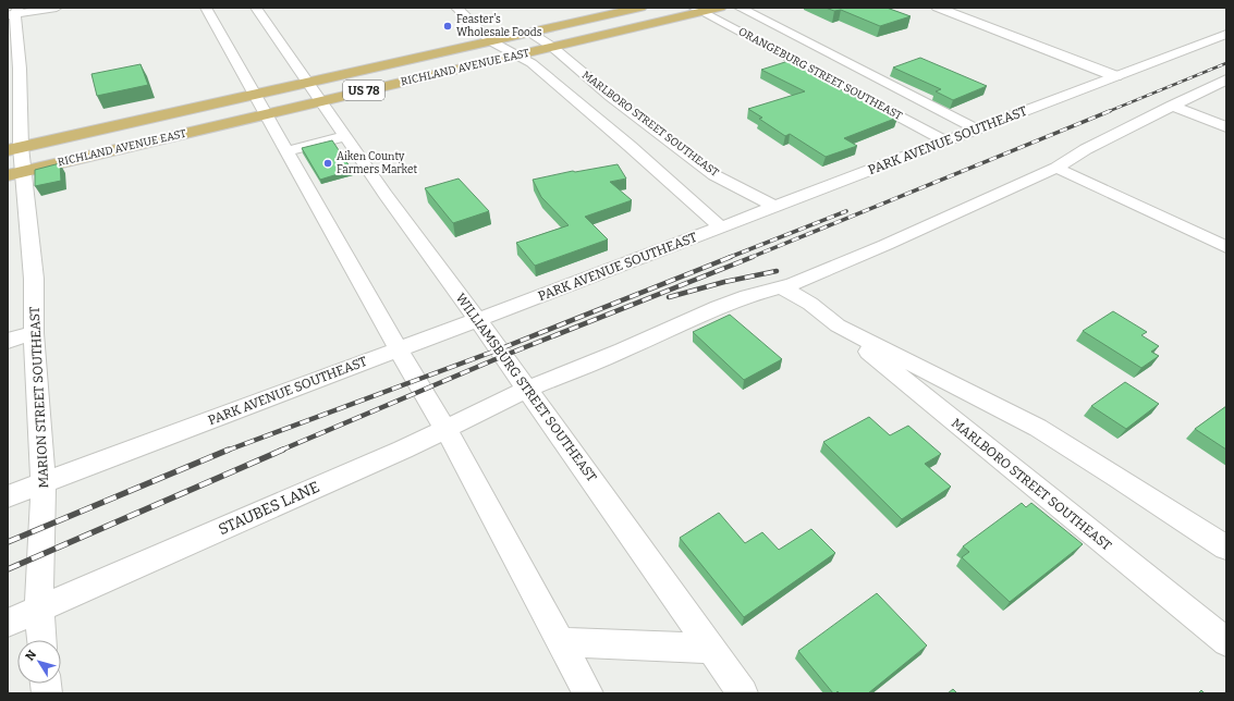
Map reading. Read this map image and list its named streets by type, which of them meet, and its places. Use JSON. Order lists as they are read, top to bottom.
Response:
{
  "streets": {
    "main road": ["RICHLAND AVENUE EAST", "US 78"],
    "street": [
      "ORANGEBURG STREET SOUTHEAST",
      "MARLBORO STREET SOUTHEAST",
      "PARK AVENUE SOUTHEAST",
      "WILLIAMSBURG STREET SOUTHEAST",
      "MARION STREET SOUTHEAST",
      "STAUBES LANE"
    ]
  },
  "crossings": [
    ["RICHLAND AVENUE EAST", "ORANGEBURG STREET SOUTHEAST"],
    ["RICHLAND AVENUE EAST", "MARLBORO STREET SOUTHEAST"],
    ["RICHLAND AVENUE EAST", "WILLIAMSBURG STREET SOUTHEAST"],
    ["RICHLAND AVENUE EAST", "MARION STREET SOUTHEAST"],
    ["ORANGEBURG STREET SOUTHEAST", "PARK AVENUE SOUTHEAST"],
    ["MARLBORO STREET SOUTHEAST", "PARK AVENUE SOUTHEAST"],
    ["PARK AVENUE SOUTHEAST", "WILLIAMSBURG STREET SOUTHEAST"],
    ["PARK AVENUE SOUTHEAST", "MARION STREET SOUTHEAST"],
    ["WILLIAMSBURG STREET SOUTHEAST", "STAUBES LANE"],
    ["MARION STREET SOUTHEAST", "STAUBES LANE"]
  ],
  "places": ["Feaster's Wholesale Foods", "Aiken County Farmers Market"],
  "north": "top left"
}
